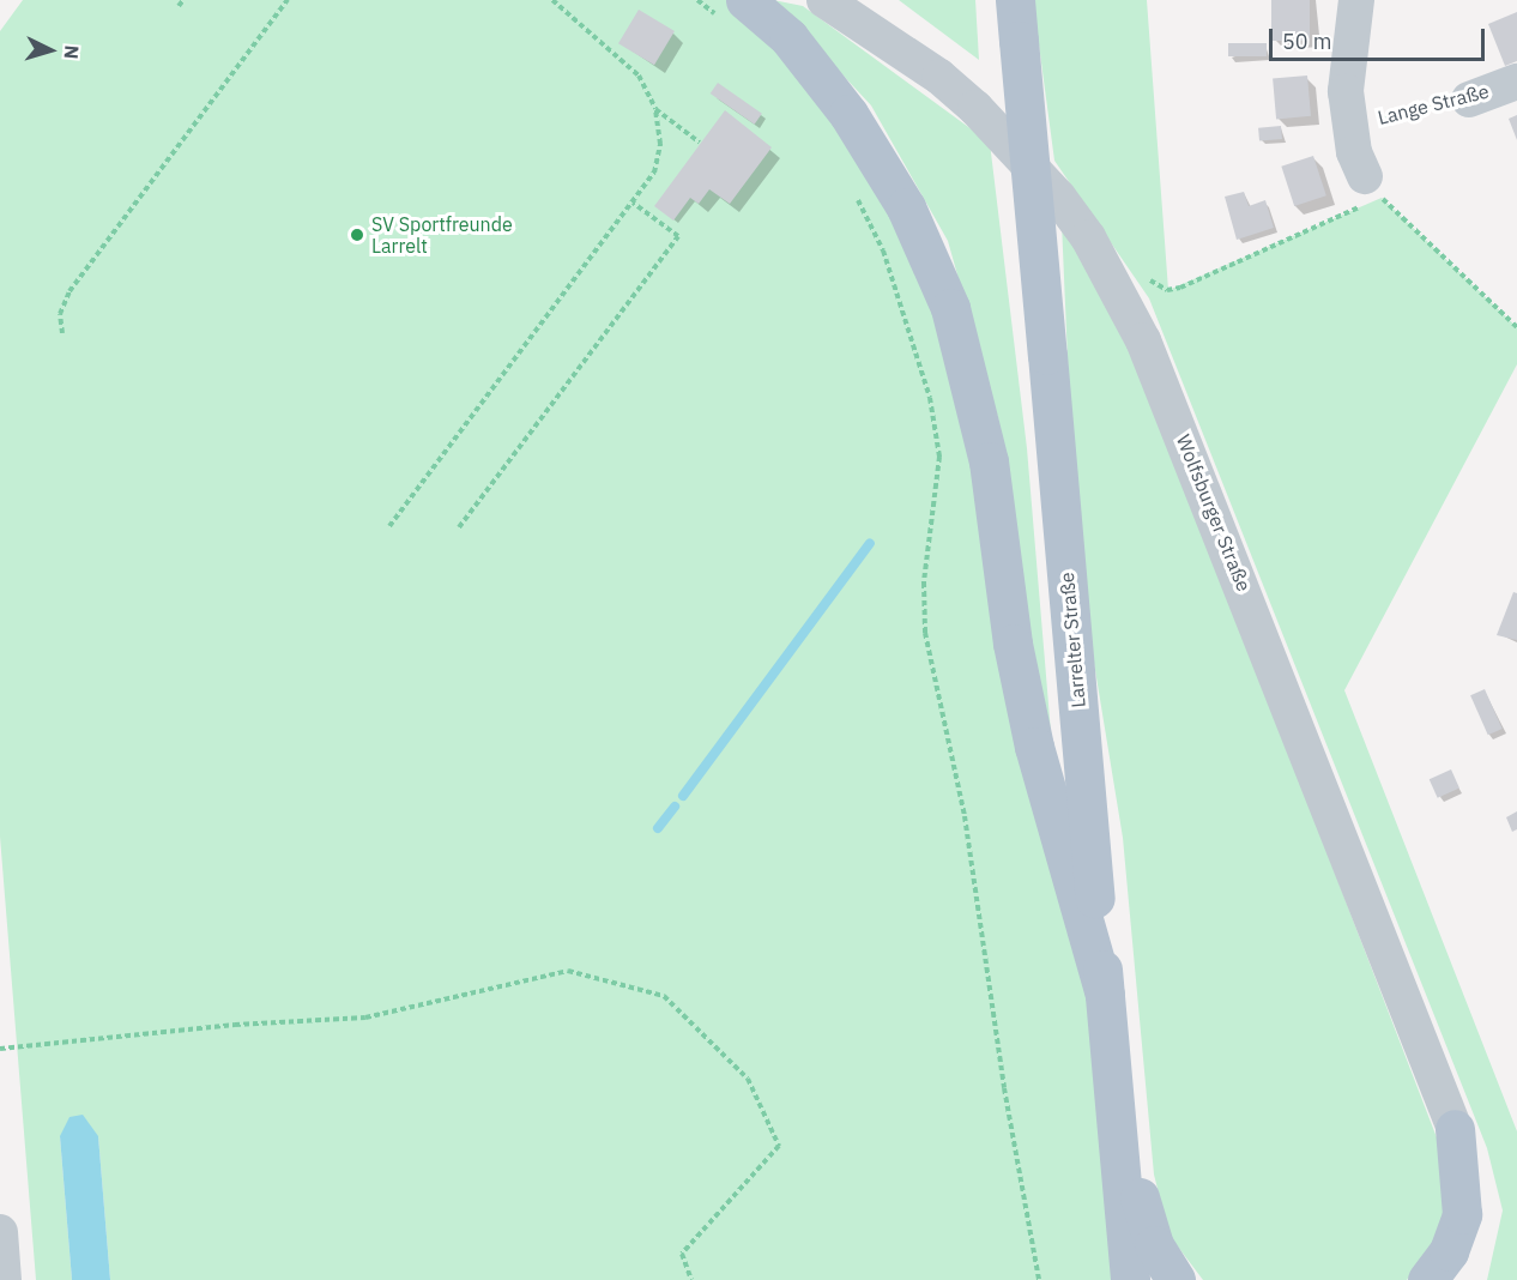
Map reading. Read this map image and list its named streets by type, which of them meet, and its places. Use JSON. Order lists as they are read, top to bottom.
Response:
{
  "streets": {
    "main road": ["Larrelter Straße"],
    "street": ["Lange Straße", "Wolfsburger Straße"]
  },
  "places": ["SV Sportfreunde Larrelt"],
  "scale_bar": "50 m",
  "north": "right"
}
